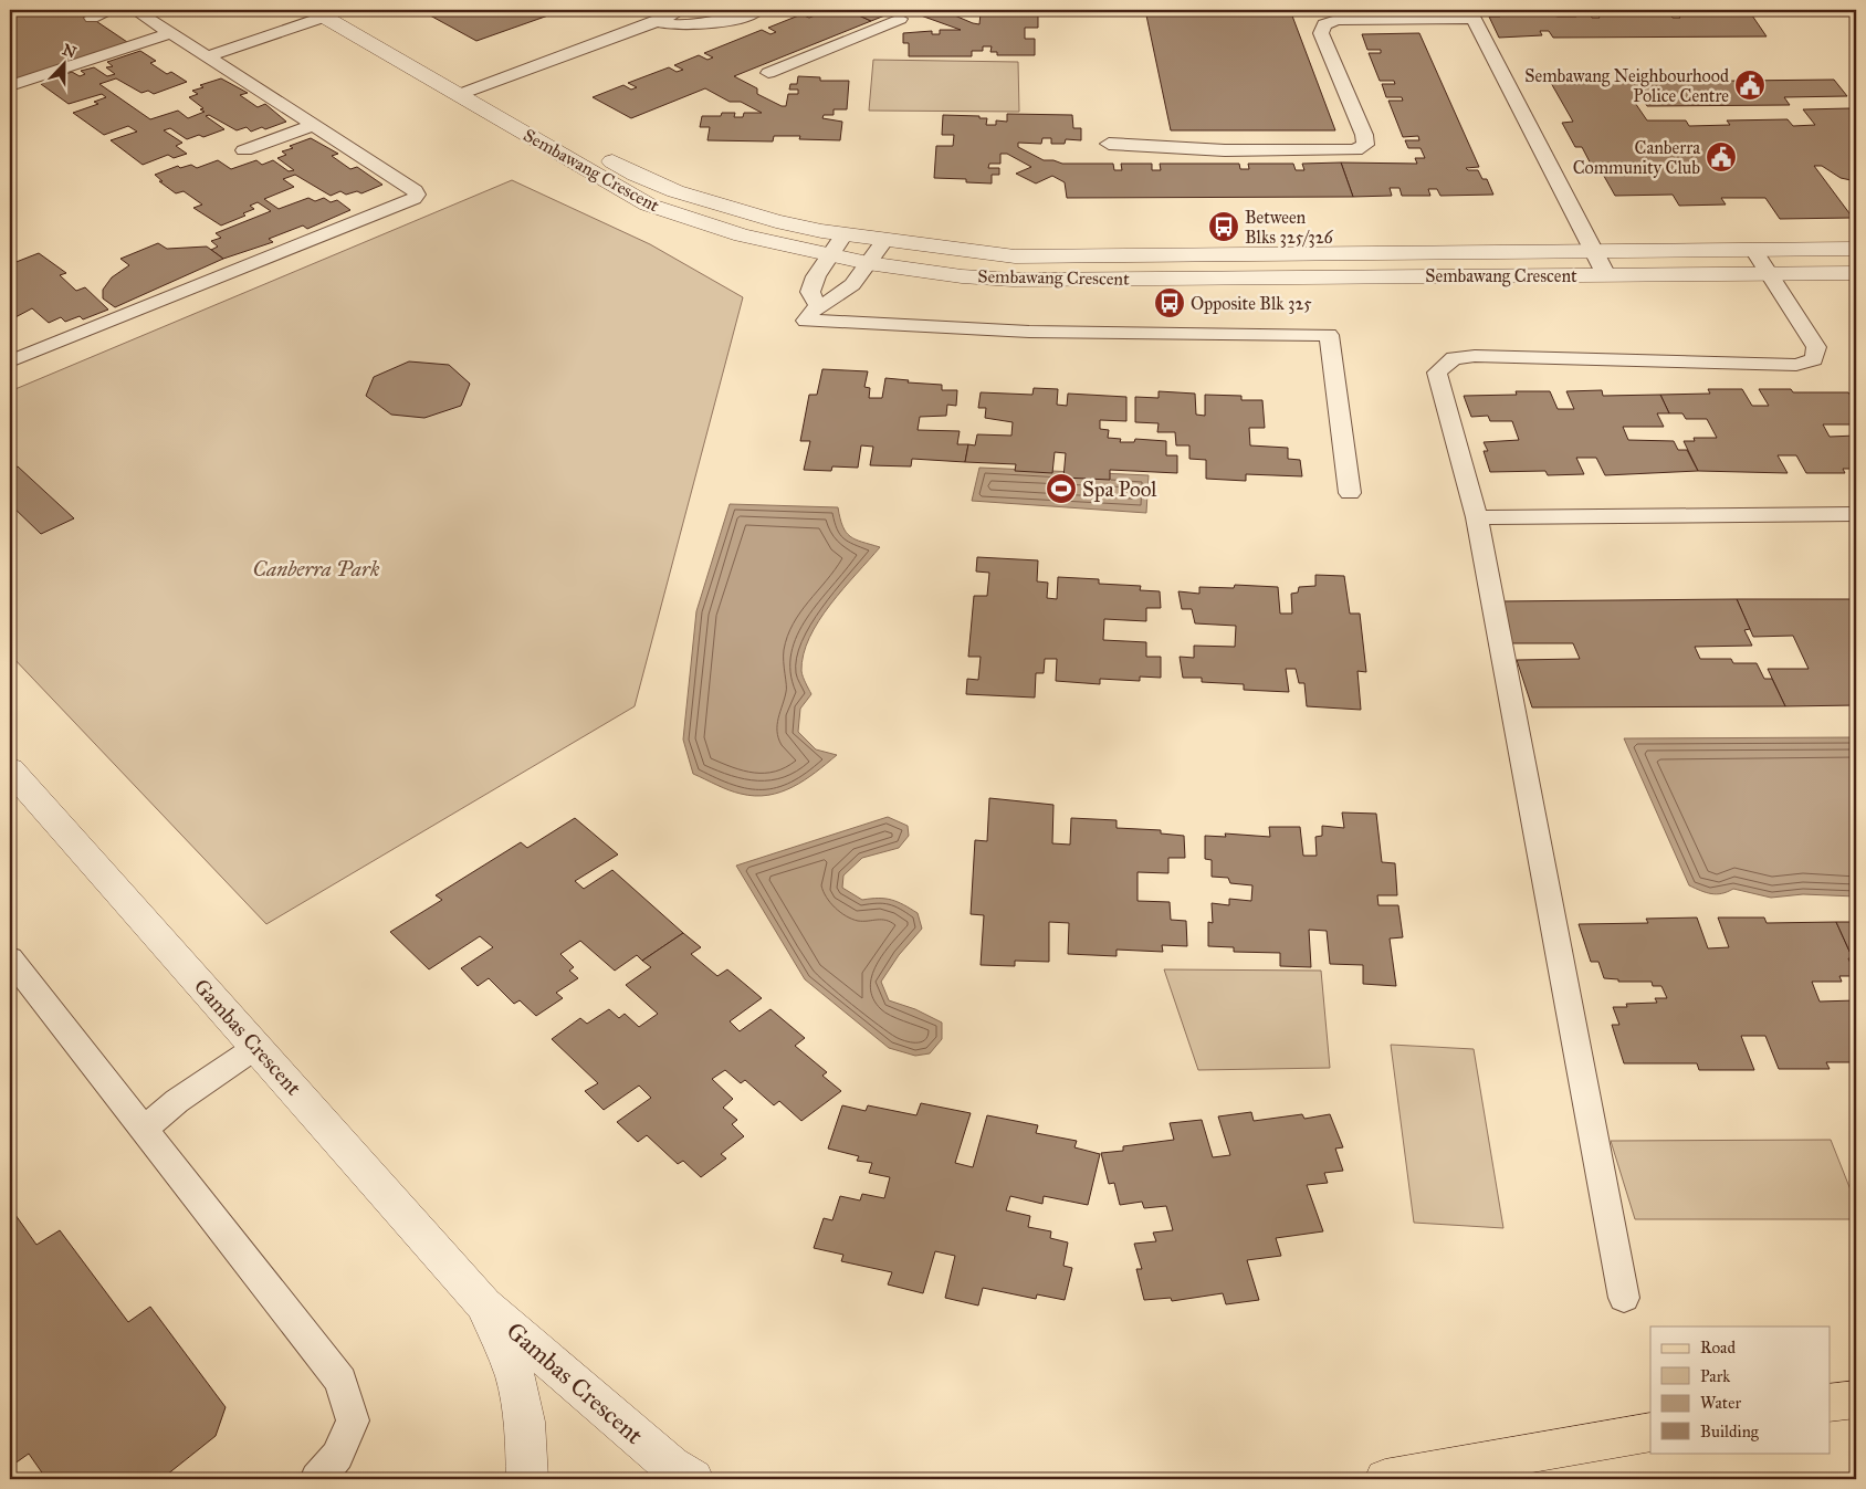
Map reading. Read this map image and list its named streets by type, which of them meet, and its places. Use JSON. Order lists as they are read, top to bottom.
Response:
{
  "streets": {
    "street": ["Sembawang Crescent", "Gambas Crescent"]
  },
  "parks": ["Canberra Park"],
  "places": {
    "public building": ["Sembawang Neighbourhood Police Centre", "Canberra Community Club"],
    "bus stop": ["Between Blks 325/326", "Opposite Blk 325"],
    "sports": ["Spa Pool"]
  },
  "legend": [
    "Road",
    "Park",
    "Water",
    "Building"
  ],
  "north": "top"
}
